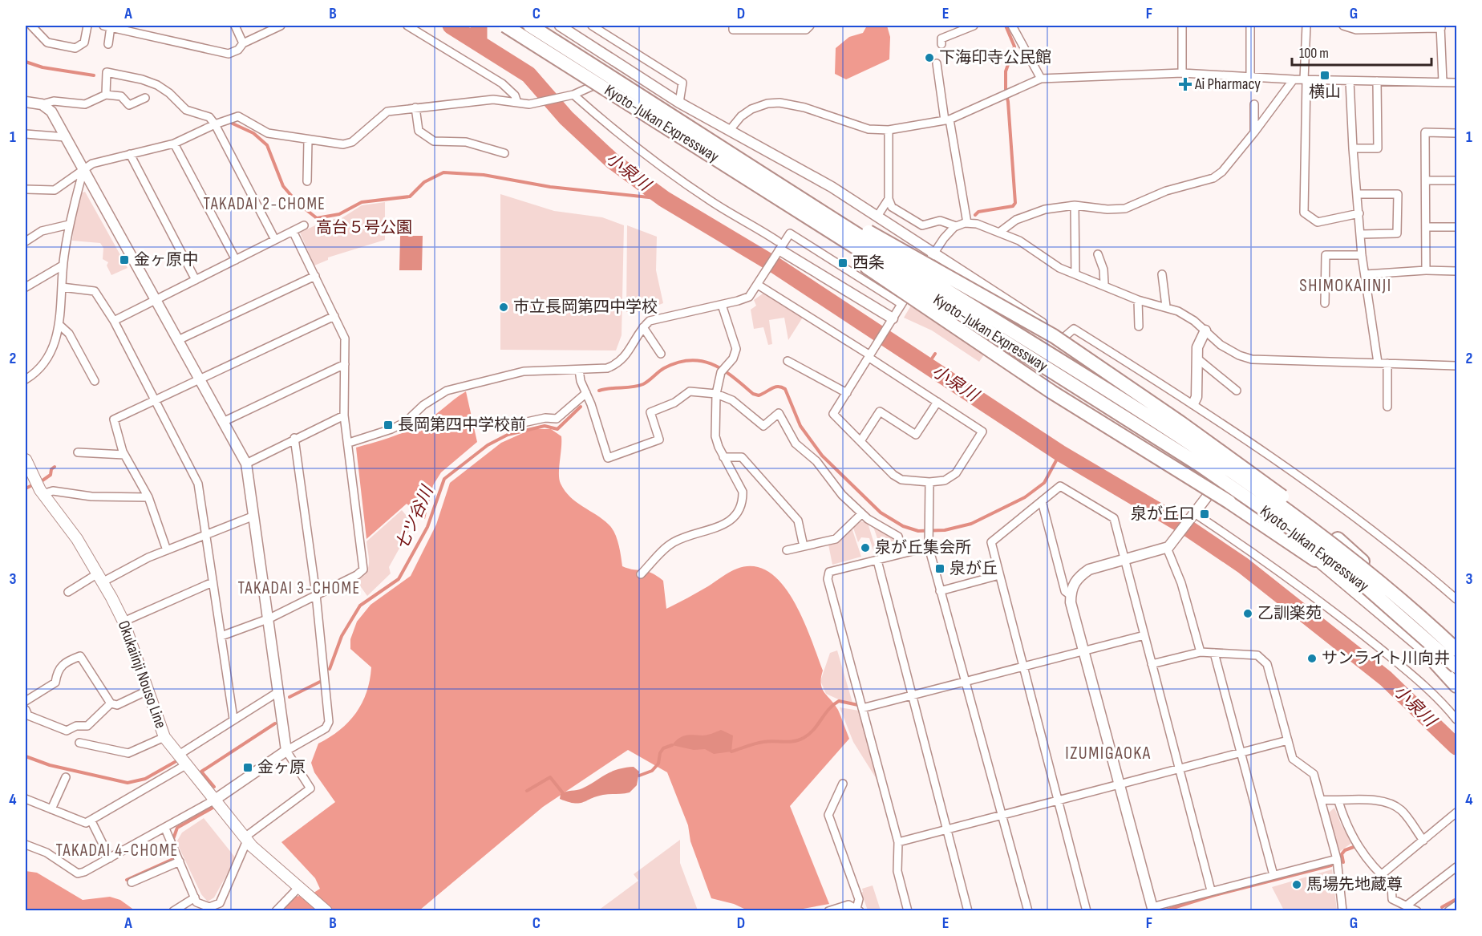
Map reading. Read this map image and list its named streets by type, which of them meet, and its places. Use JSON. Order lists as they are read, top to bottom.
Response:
{
  "streets": {
    "highway": ["Kyoto-Jukan Expressway"],
    "main road": ["Okukaiinji Nouso Line"]
  },
  "districts": [
    "TAKADAI 2-CHOME",
    "SHIMOKAIINJI",
    "TAKADAI 3-CHOME",
    "IZUMIGAOKA",
    "TAKADAI 4-CHOME"
  ],
  "water": ["小泉川", "七ツ谷川"],
  "parks": ["高台５号公園"],
  "places": {
    "other": [
      "下海印寺公民館",
      "市立長岡第四中学校",
      "泉が丘集会所",
      "乙訓楽苑",
      "サンライト川向井",
      "馬場先地蔵尊"
    ],
    "transit": [
      "横山",
      "金ヶ原中",
      "西条",
      "長岡第四中学校前",
      "泉が丘口",
      "泉が丘",
      "金ヶ原"
    ],
    "health": ["Ai Pharmacy"]
  },
  "scale_bar": "100 m",
  "grid": {
    "columns": [
      "A",
      "B",
      "C",
      "D",
      "E",
      "F",
      "G"
    ],
    "rows": [
      "1",
      "2",
      "3",
      "4"
    ]
  }
}
